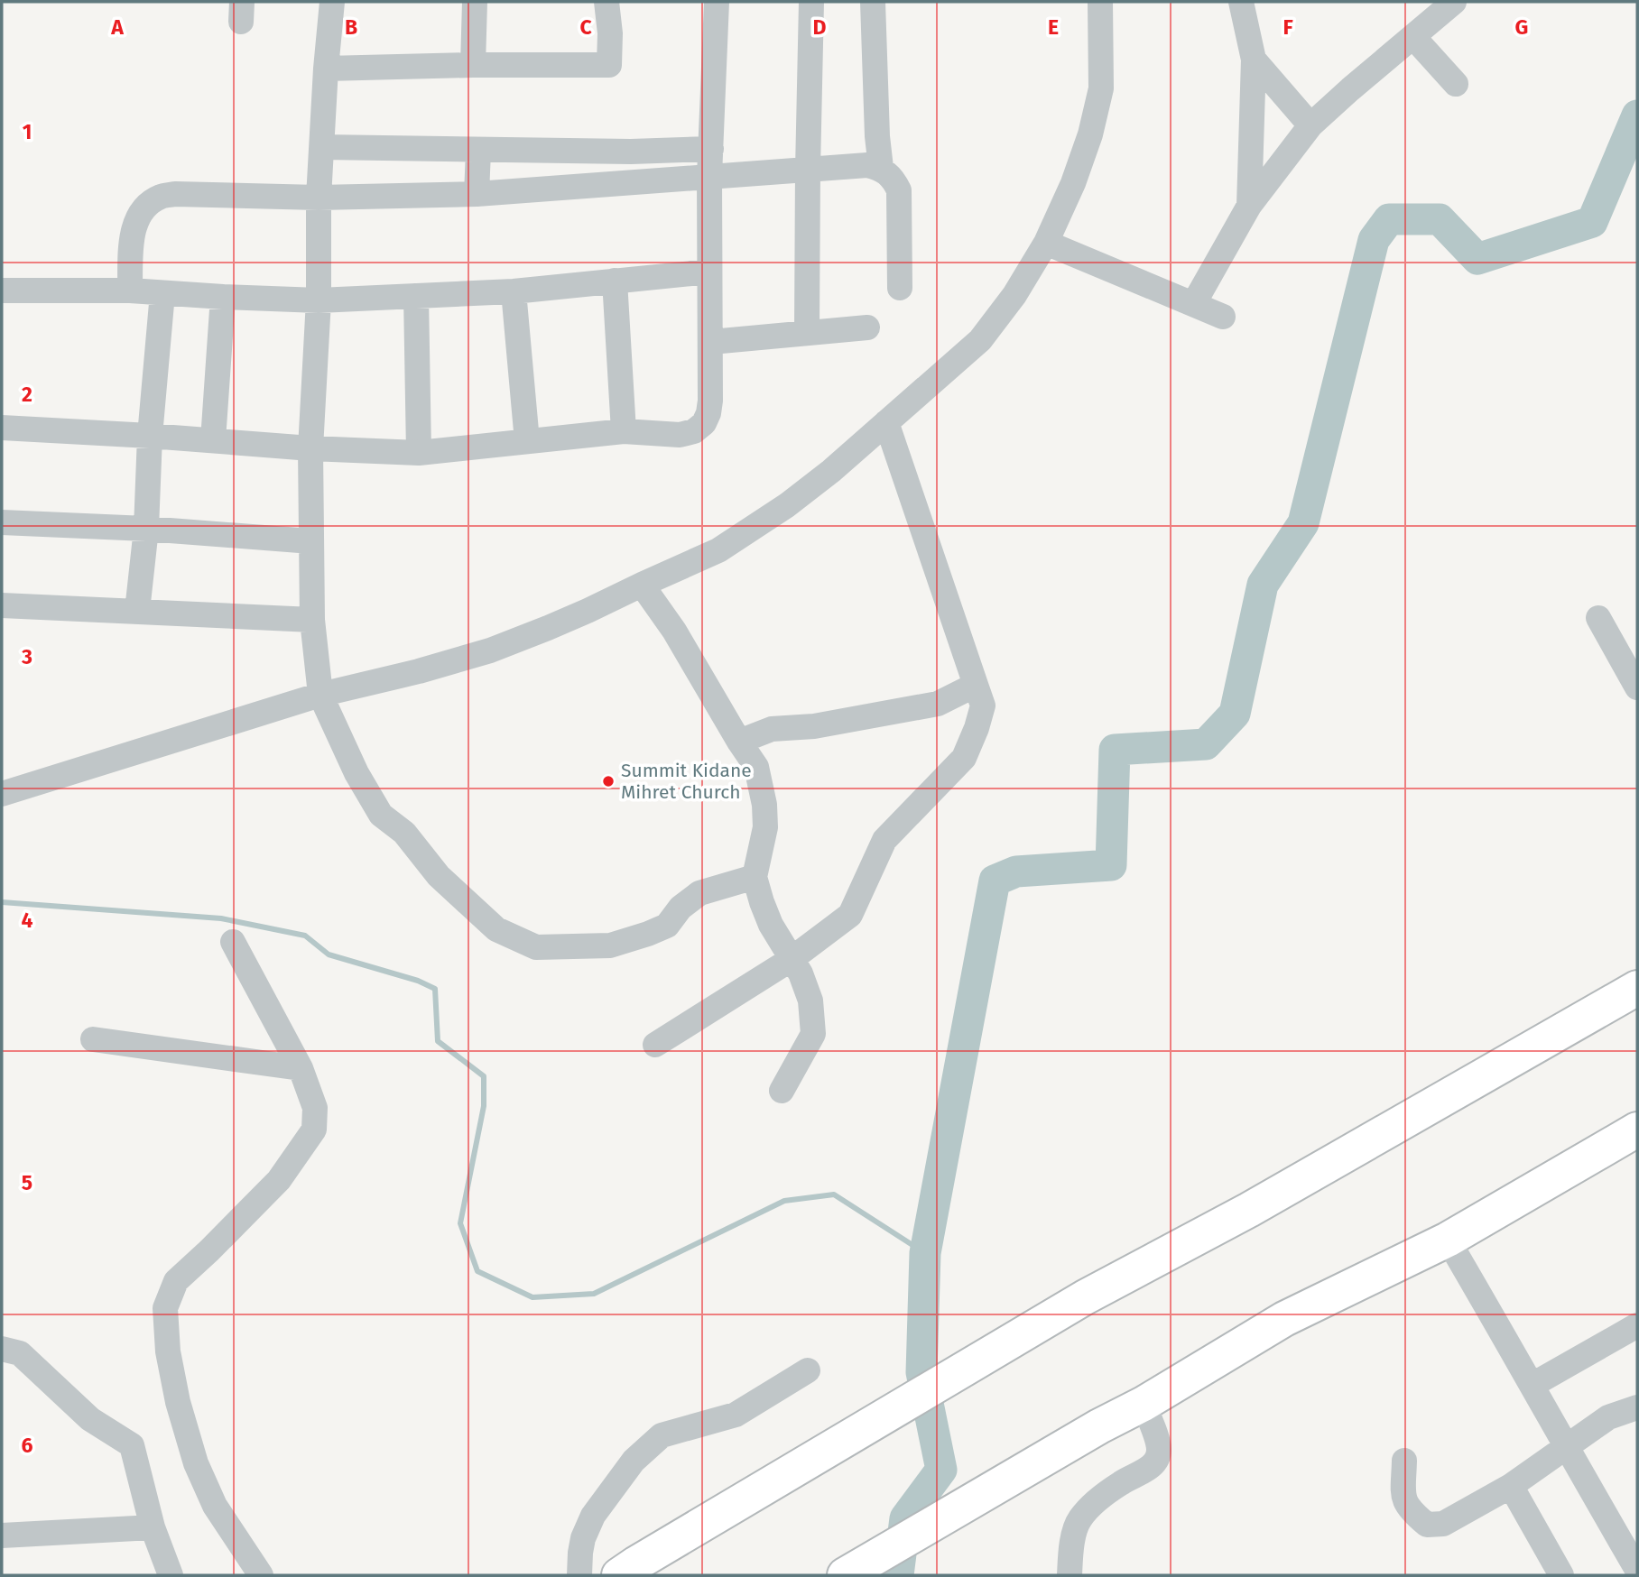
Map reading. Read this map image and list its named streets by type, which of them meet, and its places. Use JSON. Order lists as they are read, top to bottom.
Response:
{
  "places": ["Summit Kidane Mihret Church"],
  "grid": {
    "columns": [
      "A",
      "B",
      "C",
      "D",
      "E",
      "F",
      "G"
    ],
    "rows": [
      "1",
      "2",
      "3",
      "4",
      "5",
      "6"
    ]
  }
}
